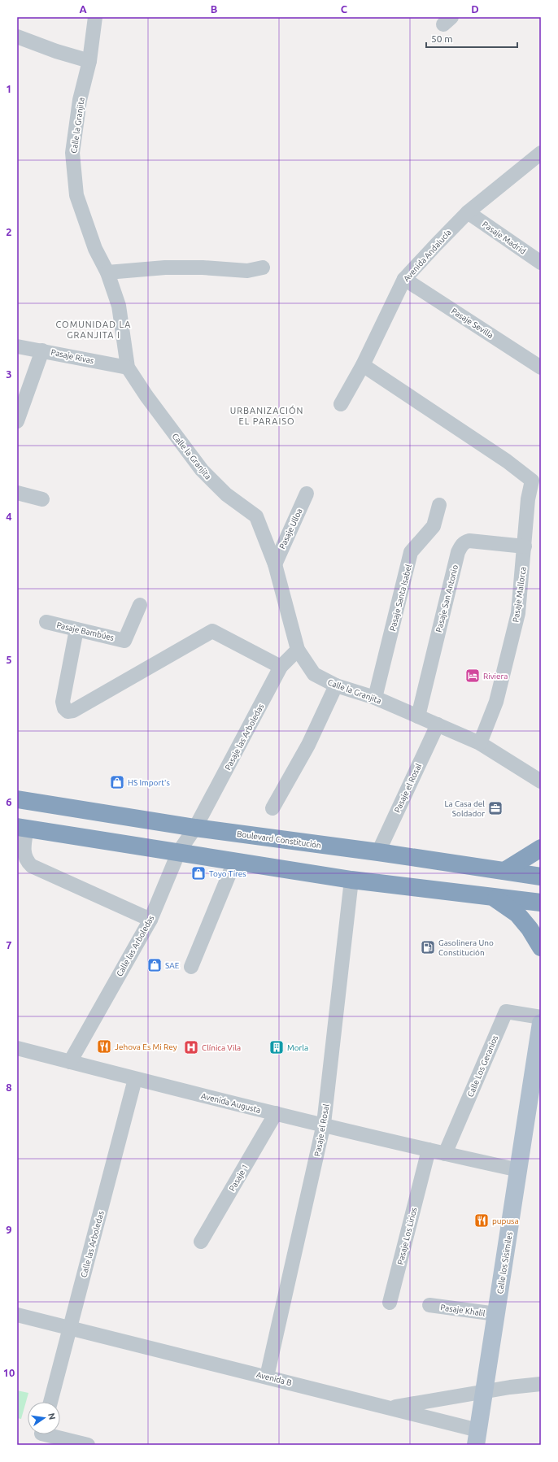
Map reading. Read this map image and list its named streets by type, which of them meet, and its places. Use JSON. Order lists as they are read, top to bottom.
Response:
{
  "streets": {
    "highway": ["Boulevard Constitución"],
    "main road": ["Calle los Sisimiles"],
    "street": [
      "Calle la Granjita",
      "Pasaje Madrid",
      "Avenida Andalucía",
      "Pasaje Sevilla",
      "Pasaje Rivas",
      "Pasaje Ulloa",
      "Pasaje Mallorca",
      "Pasaje Santa Isabel",
      "Pasaje San Antonio",
      "Pasaje Bambúes",
      "Pasaje las Arboledas",
      "Pasaje el Rosal",
      "Calle las Arboledas",
      "Calle Los Geranios",
      "Avenida Augusta",
      "Pasaje 1",
      "Pasaje Los Lirios",
      "Pasaje Khalil",
      "Avenida B"
    ]
  },
  "crossings": [
    ["Calle la Granjita", "Pasaje Rivas"],
    ["Calle la Granjita", "Pasaje Ulloa"],
    ["Calle la Granjita", "Pasaje Mallorca"],
    ["Calle la Granjita", "Pasaje Santa Isabel"],
    ["Calle la Granjita", "Pasaje San Antonio"],
    ["Calle la Granjita", "Pasaje las Arboledas"],
    ["Calle la Granjita", "Pasaje el Rosal"],
    ["Pasaje Madrid", "Avenida Andalucía"],
    ["Avenida Andalucía", "Pasaje Sevilla"],
    ["Avenida Andalucía", "Pasaje Mallorca"],
    ["Pasaje Mallorca", "Pasaje San Antonio"],
    ["Pasaje las Arboledas", "Boulevard Constitución"],
    ["Pasaje las Arboledas", "Calle las Arboledas"],
    ["Pasaje el Rosal", "Boulevard Constitución"],
    ["Pasaje el Rosal", "Avenida Augusta"],
    ["Pasaje el Rosal", "Avenida B"],
    ["Boulevard Constitución", "Calle las Arboledas"],
    ["Calle las Arboledas", "Avenida Augusta"],
    ["Calle las Arboledas", "Avenida B"],
    ["Calle Los Geranios", "Avenida Augusta"],
    ["Avenida Augusta", "Pasaje 1"],
    ["Avenida Augusta", "Pasaje Los Lirios"],
    ["Avenida Augusta", "Calle los Sisimiles"],
    ["Calle los Sisimiles", "Pasaje Khalil"],
    ["Calle los Sisimiles", "Avenida B"]
  ],
  "districts": ["COMUNIDAD LA GRANJITA I", "URBANIZACIÓN EL PARAISO"],
  "places": {
    "hotel": ["Riviera"],
    "shop": ["HS Import's", "Toyo Tires", "SAE"],
    "office": ["La Casa del Soldador"],
    "fuel station": ["Gasolinera Uno Constitución"],
    "restaurant": ["Jehova Es Mi Rey", "pupusa"],
    "hospital": ["Clínica Vila"],
    "building": ["Morla"]
  },
  "scale_bar": "50 m",
  "north": "right",
  "grid": {
    "columns": [
      "A",
      "B",
      "C",
      "D"
    ],
    "rows": [
      "1",
      "2",
      "3",
      "4",
      "5",
      "6",
      "7",
      "8",
      "9",
      "10"
    ]
  }
}
